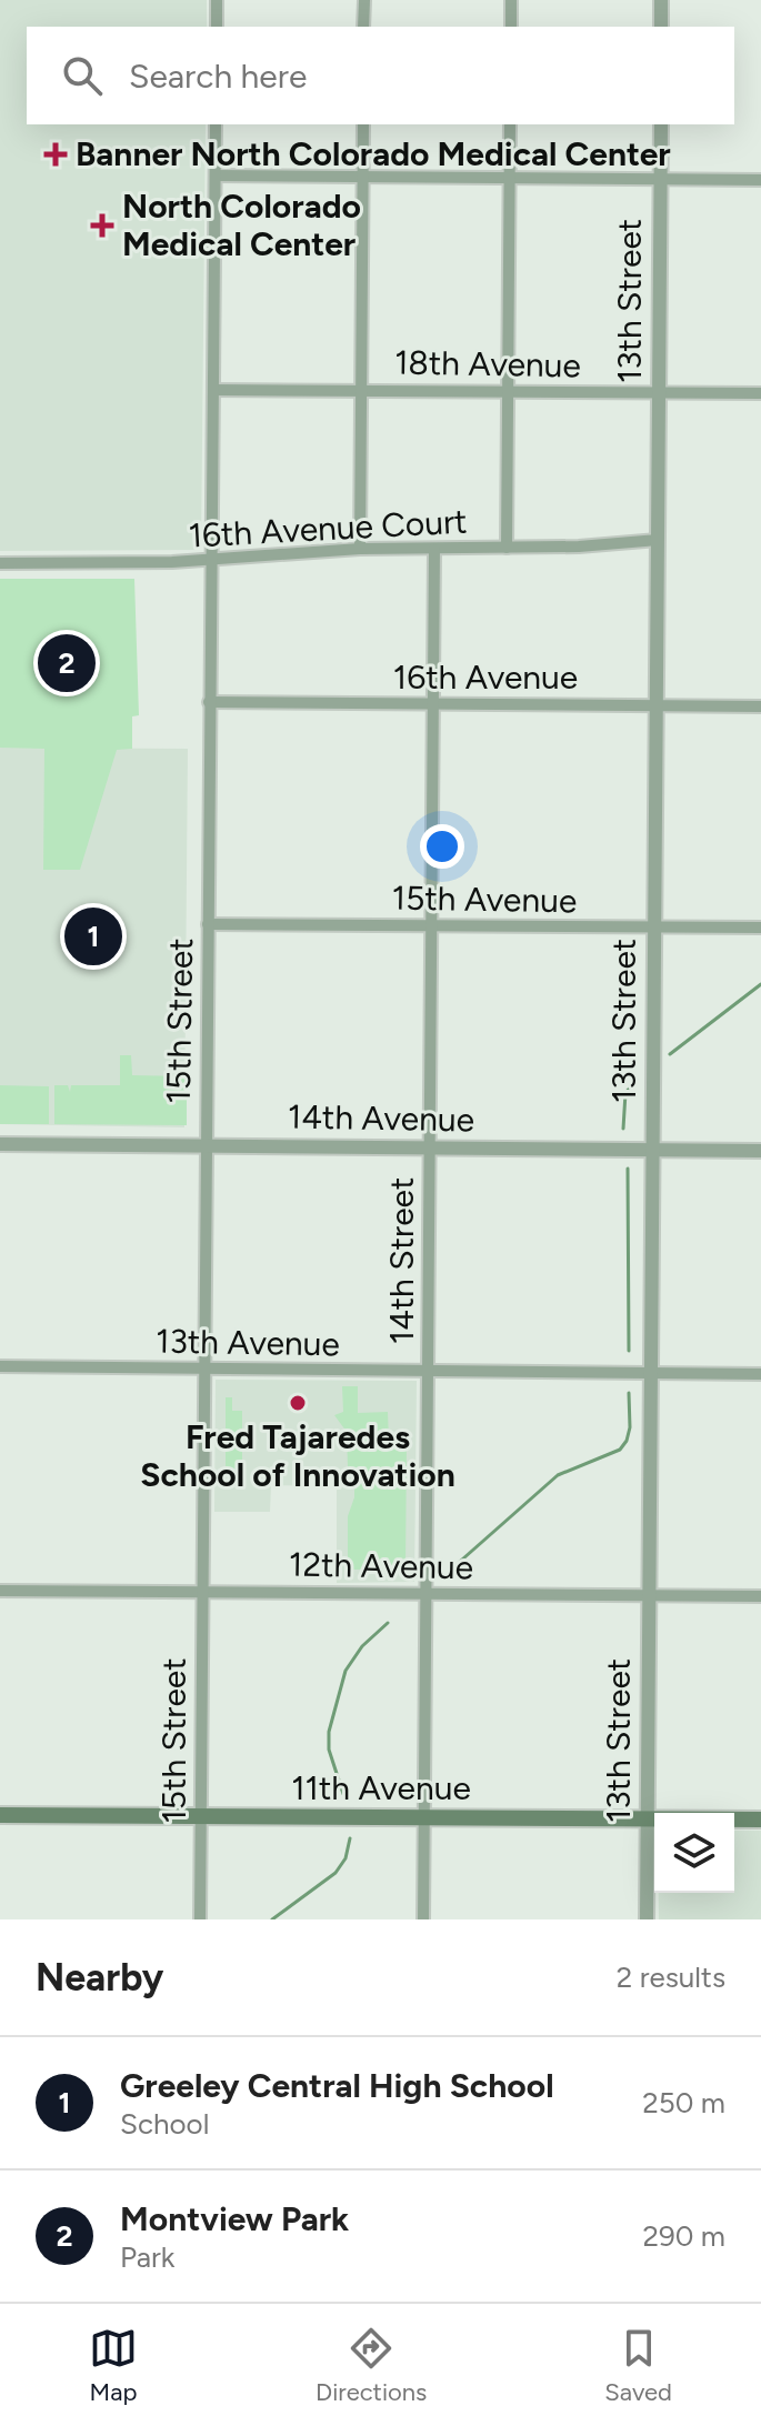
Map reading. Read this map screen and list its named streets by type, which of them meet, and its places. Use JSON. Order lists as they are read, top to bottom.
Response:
{
  "streets": {
    "main road": ["11th Avenue"],
    "street": [
      "13th Street",
      "18th Avenue",
      "16th Avenue Court",
      "16th Avenue",
      "15th Avenue",
      "15th Street",
      "14th Avenue",
      "14th Street",
      "13th Avenue",
      "12th Avenue"
    ]
  },
  "crossings": [
    ["13th Street", "18th Avenue"],
    ["13th Street", "16th Avenue Court"],
    ["13th Street", "16th Avenue"],
    ["13th Street", "15th Avenue"],
    ["13th Street", "14th Avenue"],
    ["13th Street", "13th Avenue"],
    ["13th Street", "12th Avenue"],
    ["13th Street", "11th Avenue"],
    ["18th Avenue", "15th Street"],
    ["16th Avenue Court", "15th Street"],
    ["16th Avenue Court", "14th Street"],
    ["16th Avenue", "15th Street"],
    ["16th Avenue", "14th Street"],
    ["15th Avenue", "15th Street"],
    ["15th Avenue", "14th Street"],
    ["15th Street", "14th Avenue"],
    ["15th Street", "13th Avenue"],
    ["15th Street", "12th Avenue"],
    ["15th Street", "11th Avenue"],
    ["14th Avenue", "14th Street"],
    ["14th Street", "13th Avenue"],
    ["14th Street", "12th Avenue"],
    ["14th Street", "11th Avenue"]
  ],
  "places": {
    "health": ["Banner North Colorado Medical Center", "North Colorado Medical Center"],
    "other": ["Fred Tajaredes School of Innovation"]
  },
  "page": {
    "search": "Search here",
    "pins": ["2", "1"],
    "heading": ["Nearby", "2 results"],
    "list": [
      {
        "mark": "1",
        "name": "Greeley Central High School",
        "note": "School",
        "value": "250 m"
      },
      {
        "mark": "2",
        "name": "Montview Park",
        "note": "Park",
        "value": "290 m"
      }
    ],
    "nav": ["Map", "Directions", "Saved"]
  }
}
